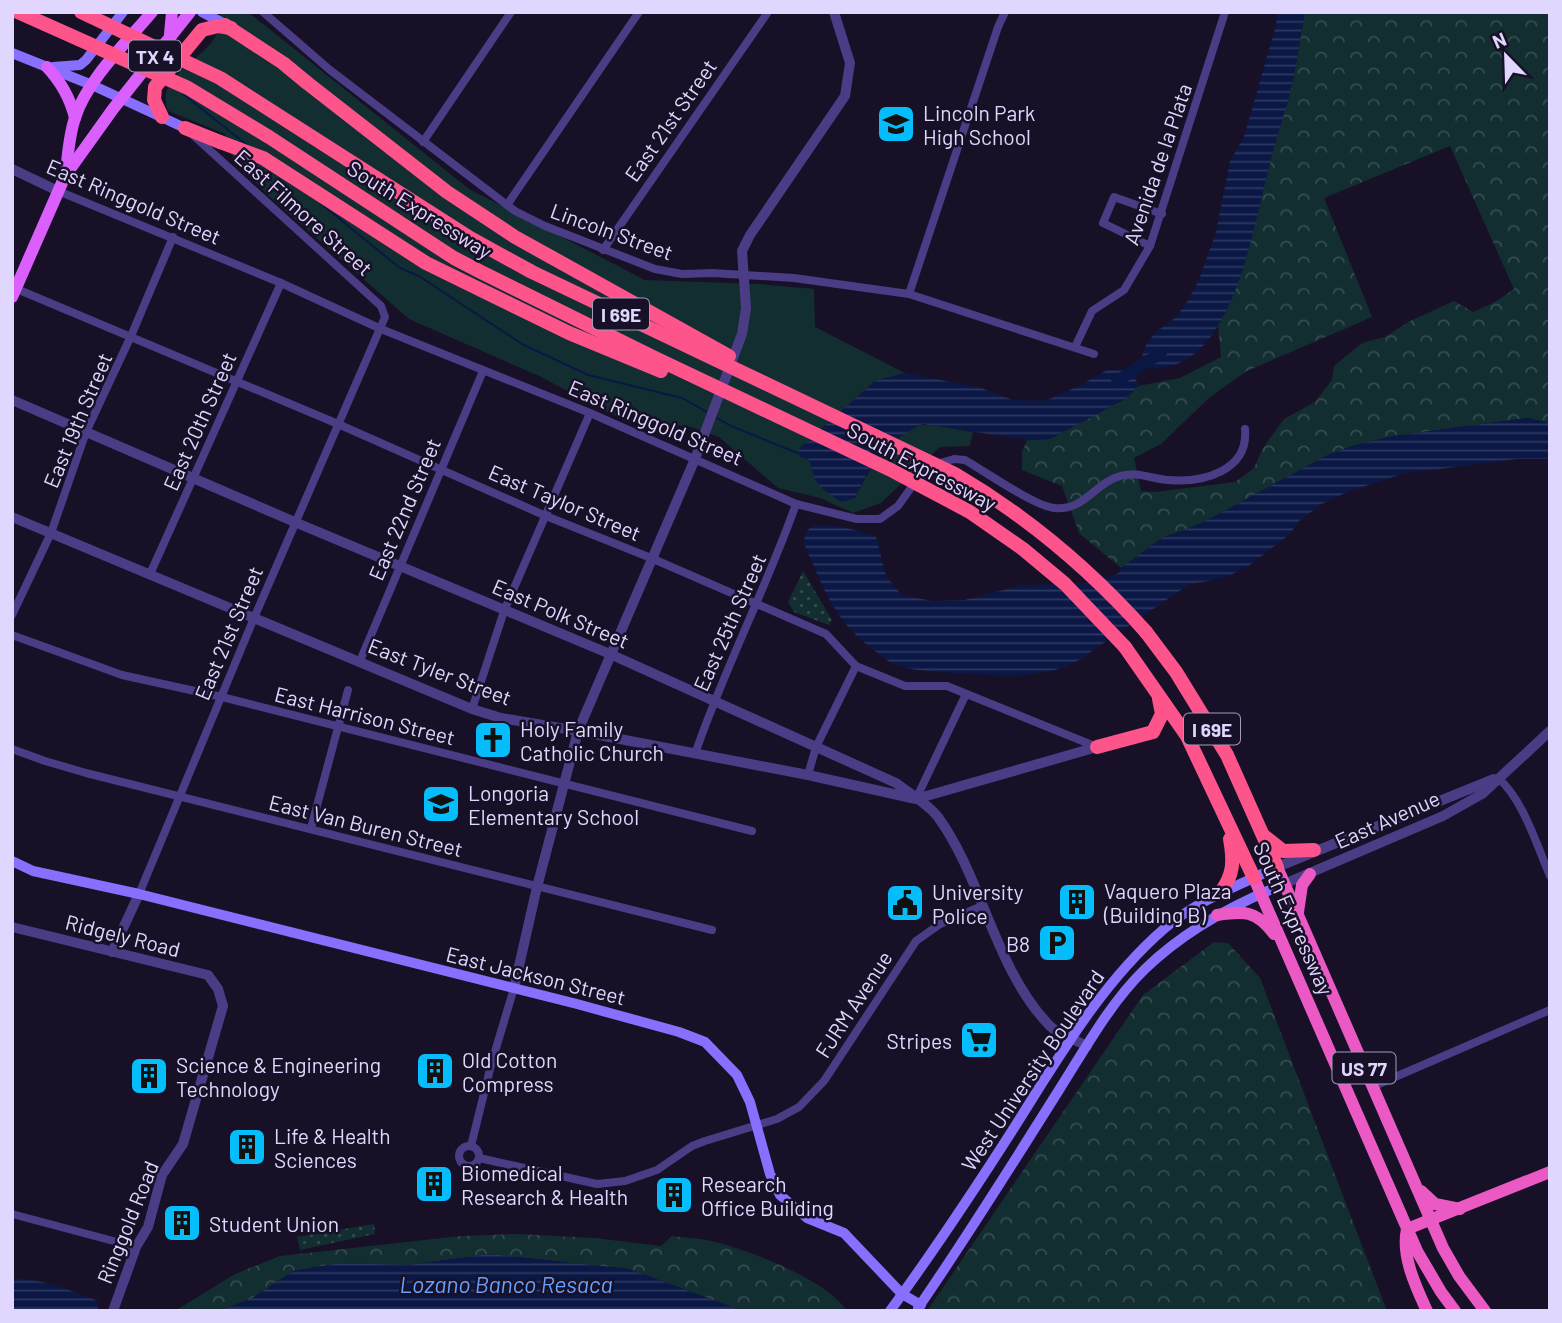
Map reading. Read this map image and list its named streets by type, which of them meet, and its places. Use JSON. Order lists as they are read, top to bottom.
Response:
{
  "streets": {
    "highway": ["South Expressway", "I 69E", "US 77"],
    "main road": ["TX 4", "East Jackson Street", "West University Boulevard"],
    "street": [
      "East 21st Street",
      "Avenida de la Plata",
      "East Ringgold Street",
      "East Filmore Street",
      "Lincoln Street",
      "East 19th Street",
      "East 20th Street",
      "East Taylor Street",
      "East 22nd Street",
      "East Polk Street",
      "East 25th Street",
      "East Tyler Street",
      "East Harrison Street",
      "East Avenue",
      "East Van Buren Street",
      "Ridgely Road",
      "FJRM Avenue",
      "Ringgold Road"
    ]
  },
  "crossings": [
    ["TX 4", "East Ringgold Street"],
    ["TX 4", "East Taylor Street"],
    ["East 21st Street", "East Ringgold Street"],
    ["East 21st Street", "East Filmore Street"],
    ["East 21st Street", "Lincoln Street"],
    ["East 21st Street", "East Taylor Street"],
    ["East 21st Street", "East Polk Street"],
    ["East 21st Street", "East Tyler Street"],
    ["East 21st Street", "East Harrison Street"],
    ["East 21st Street", "East Van Buren Street"],
    ["East 21st Street", "Ridgely Road"],
    ["East 21st Street", "East Jackson Street"],
    ["Avenida de la Plata", "Lincoln Street"],
    ["East Ringgold Street", "East Filmore Street"],
    ["East Ringgold Street", "East 19th Street"],
    ["East Ringgold Street", "East 20th Street"],
    ["East Ringgold Street", "East 22nd Street"],
    ["East Ringgold Street", "East 25th Street"],
    ["South Expressway", "East Avenue"],
    ["South Expressway", "West University Boulevard"],
    ["East 19th Street", "East Taylor Street"],
    ["East 19th Street", "East Polk Street"],
    ["East 19th Street", "East Tyler Street"],
    ["East 20th Street", "East Taylor Street"],
    ["East 20th Street", "East Polk Street"],
    ["East 20th Street", "East Tyler Street"],
    ["East Taylor Street", "East 22nd Street"],
    ["East Taylor Street", "East 25th Street"],
    ["East 22nd Street", "East Polk Street"],
    ["East 22nd Street", "East Tyler Street"],
    ["East Polk Street", "East 25th Street"],
    ["East Polk Street", "East Tyler Street"],
    ["East Polk Street", "FJRM Avenue"],
    ["East Polk Street", "West University Boulevard"],
    ["East 25th Street", "East Tyler Street"],
    ["East Avenue", "West University Boulevard"],
    ["Ridgely Road", "Ringgold Road"],
    ["East Jackson Street", "FJRM Avenue"],
    ["East Jackson Street", "West University Boulevard"]
  ],
  "water": ["Lozano Banco Resaca"],
  "places": {
    "school or university": ["Lincoln Park High School", "Longoria Elementary School"],
    "church": ["Holy Family Catholic Church"],
    "building": [
      "Vaquero Plaza (Building B)",
      "Old Cotton Compress",
      "Science & Engineering Technology",
      "Life & Health Sciences",
      "Biomedical Research & Health",
      "Research Office Building",
      "Student Union"
    ],
    "public building": ["University Police"],
    "parking": ["B8"],
    "supermarket": ["Stripes"]
  },
  "north": "top left"
}
